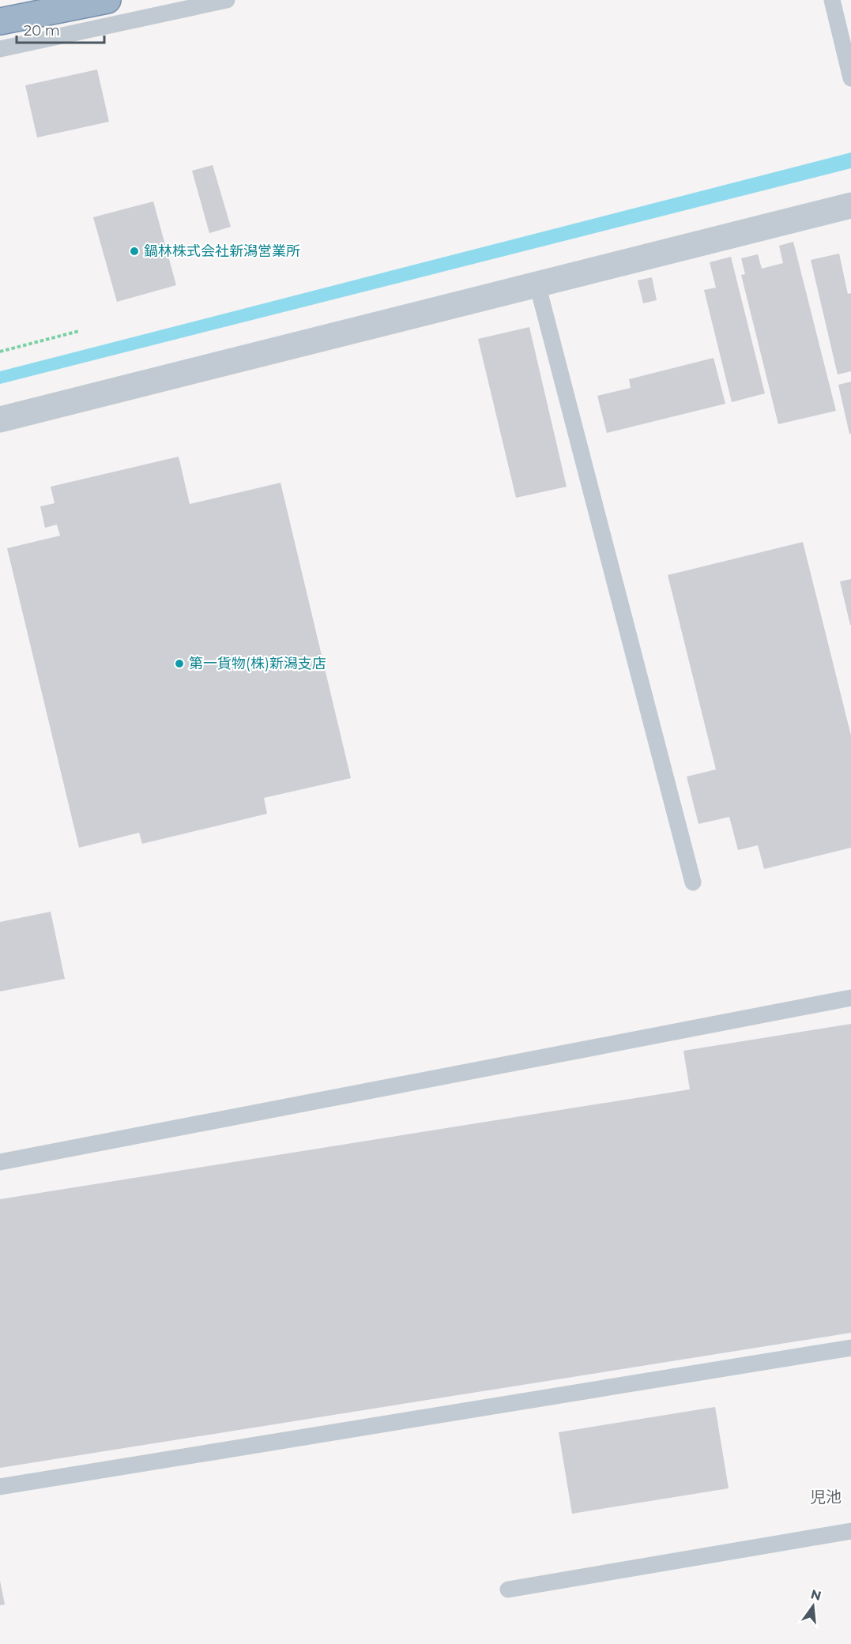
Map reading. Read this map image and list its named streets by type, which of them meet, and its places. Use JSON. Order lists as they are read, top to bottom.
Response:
{
  "districts": ["児池"],
  "places": ["鍋林株式会社新潟営業所", "第一貨物(株)新潟支店"],
  "scale_bar": "20 m",
  "north": "top"
}
